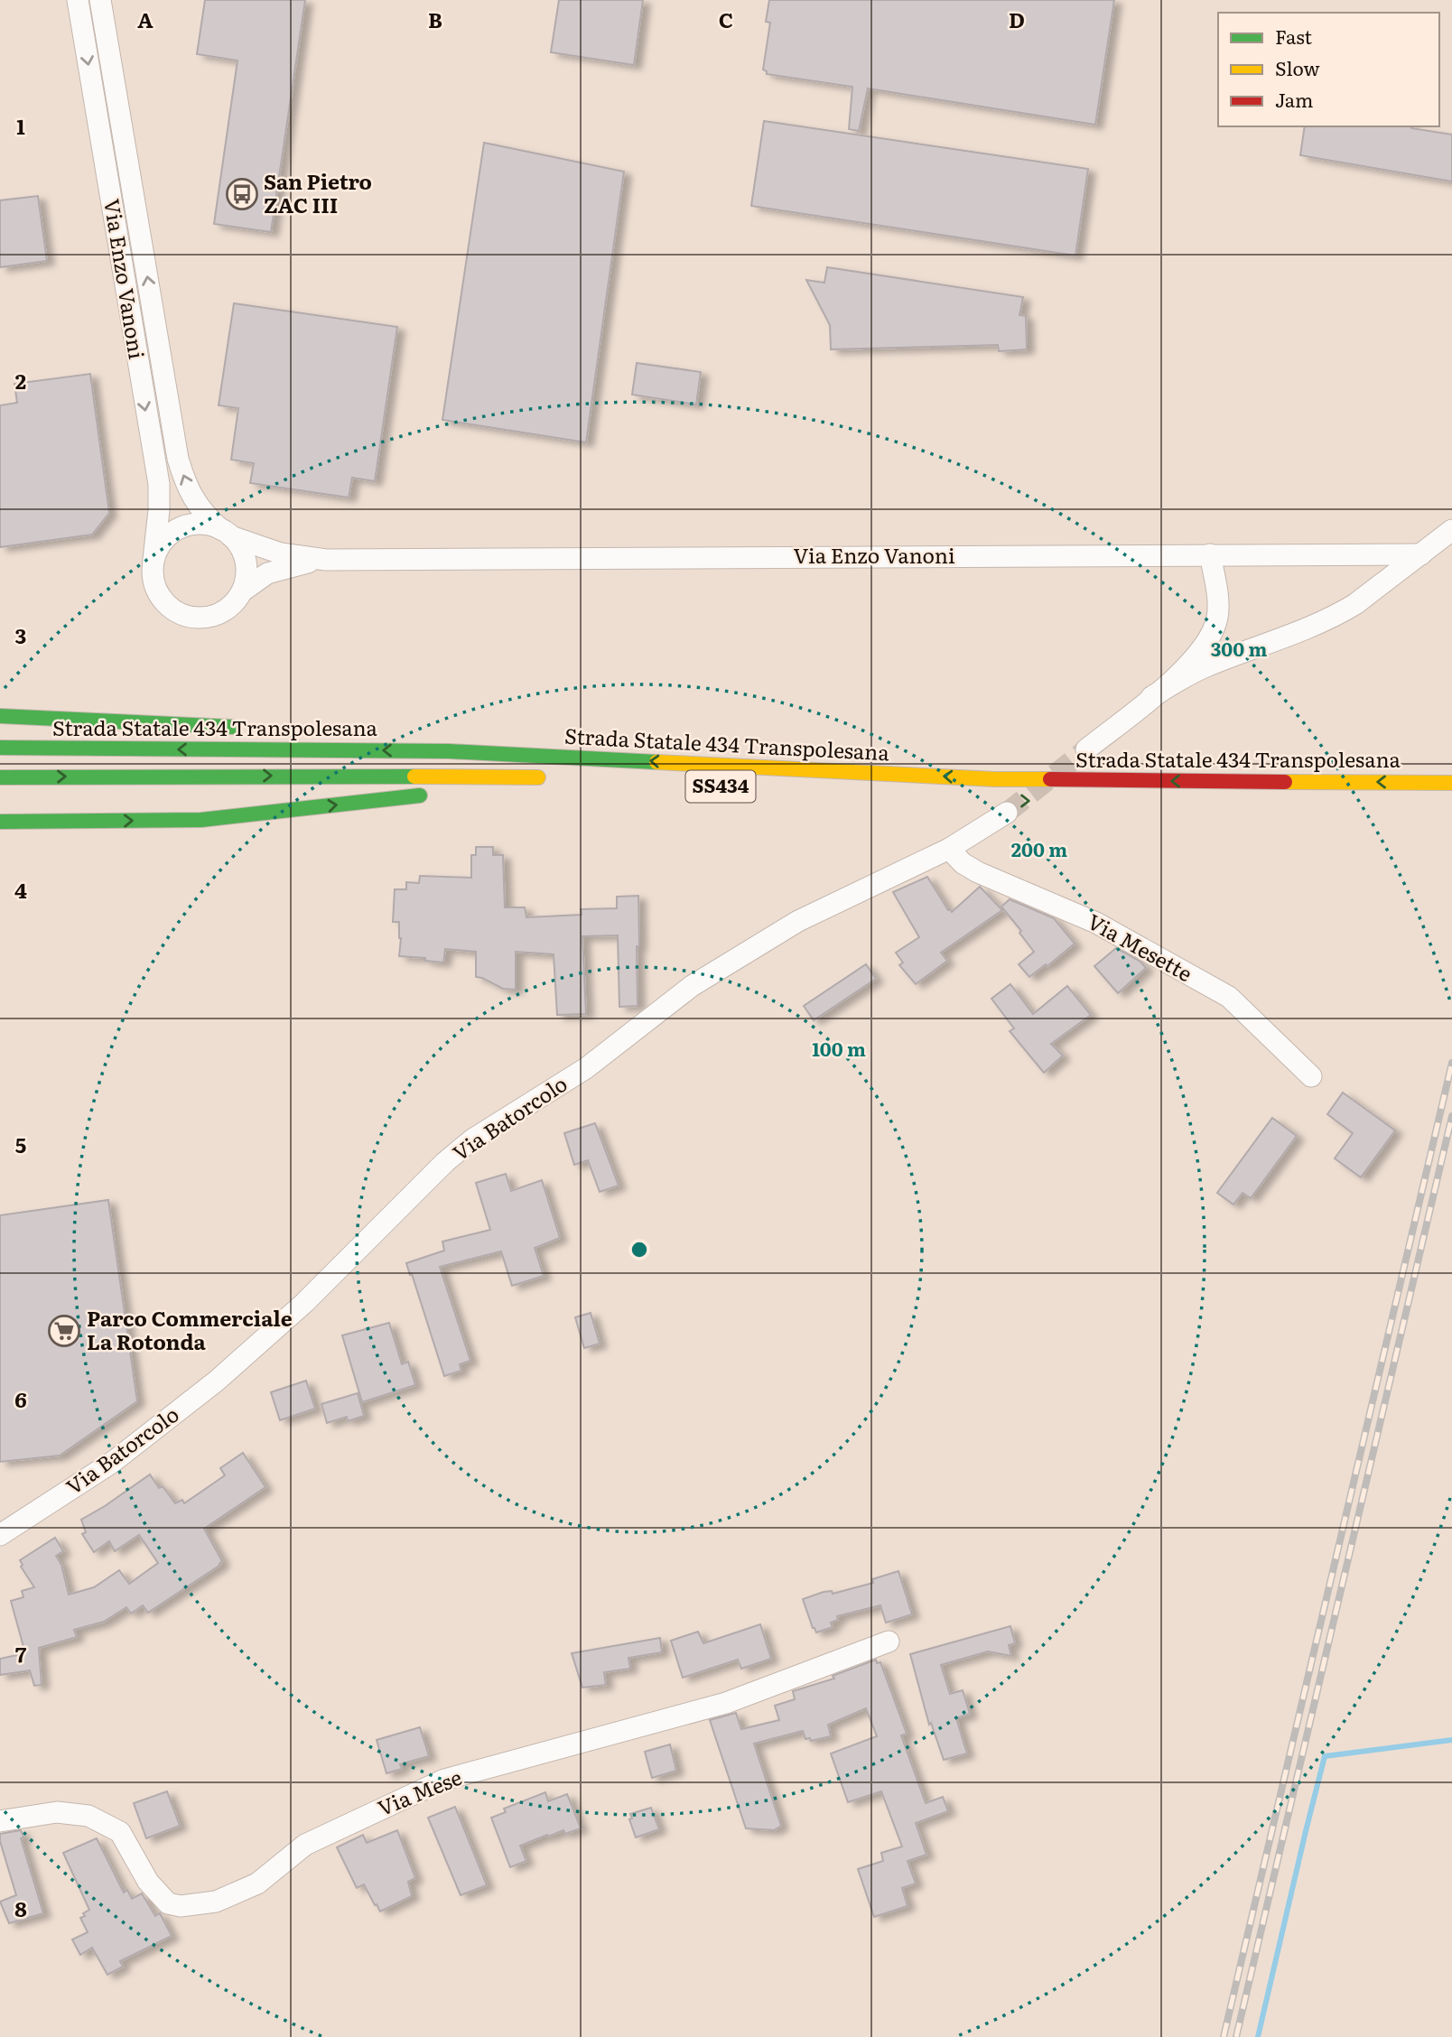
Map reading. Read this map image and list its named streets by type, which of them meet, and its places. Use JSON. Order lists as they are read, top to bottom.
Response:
{
  "streets": {
    "highway": ["Strada Statale 434 Transpolesana", "SS434"],
    "street": [
      "Via Enzo Vanoni",
      "Via Mesette",
      "Via Batorcolo",
      "Via Mese"
    ]
  },
  "crossings": [
    ["Via Mesette", "Via Batorcolo"]
  ],
  "places": {
    "bus stop": ["San Pietro ZAC III"],
    "supermarket": ["Parco Commerciale La Rotonda"]
  },
  "legend": ["Fast", "Slow", "Jam"],
  "grid": {
    "columns": [
      "A",
      "B",
      "C",
      "D"
    ],
    "rows": [
      "1",
      "2",
      "3",
      "4",
      "5",
      "6",
      "7",
      "8"
    ]
  },
  "rings": ["300 m", "200 m", "100 m"]
}
